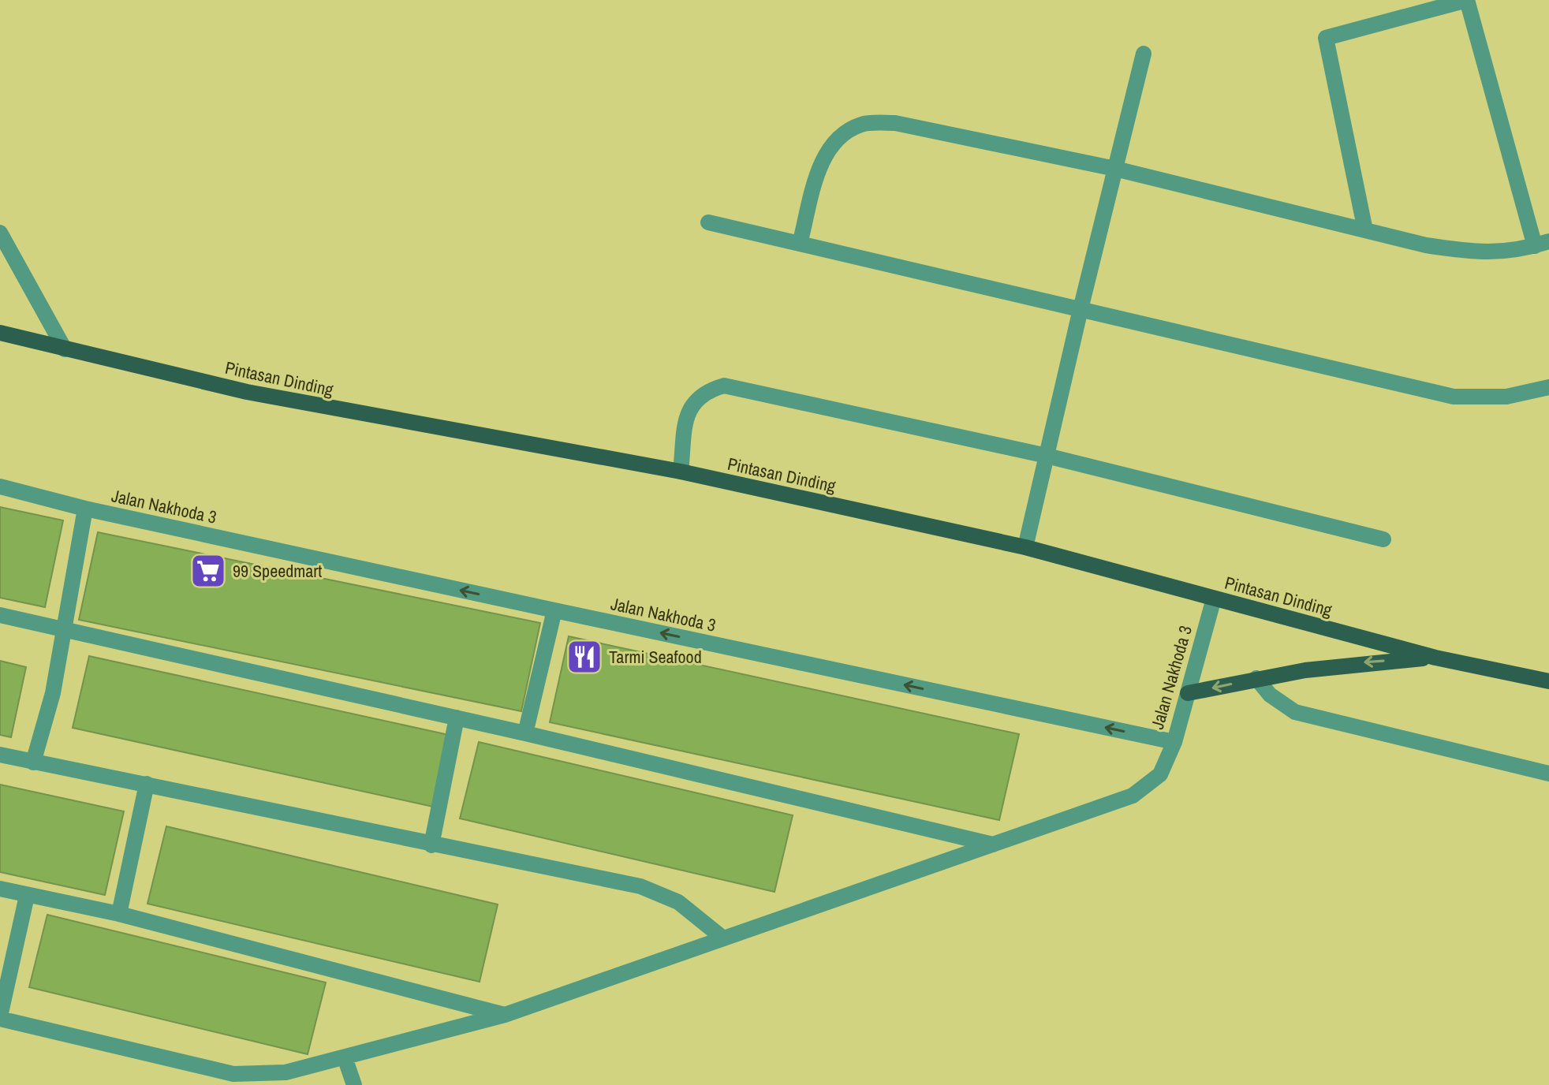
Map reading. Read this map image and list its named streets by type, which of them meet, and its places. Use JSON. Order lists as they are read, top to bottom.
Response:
{
  "streets": {
    "main road": ["Pintasan Dinding"],
    "street": ["Jalan Nakhoda 3"]
  },
  "crossings": [
    ["Pintasan Dinding", "Jalan Nakhoda 3"]
  ],
  "places": {
    "supermarket": ["99 Speedmart"],
    "restaurant": ["Tarmi Seafood"]
  }
}
